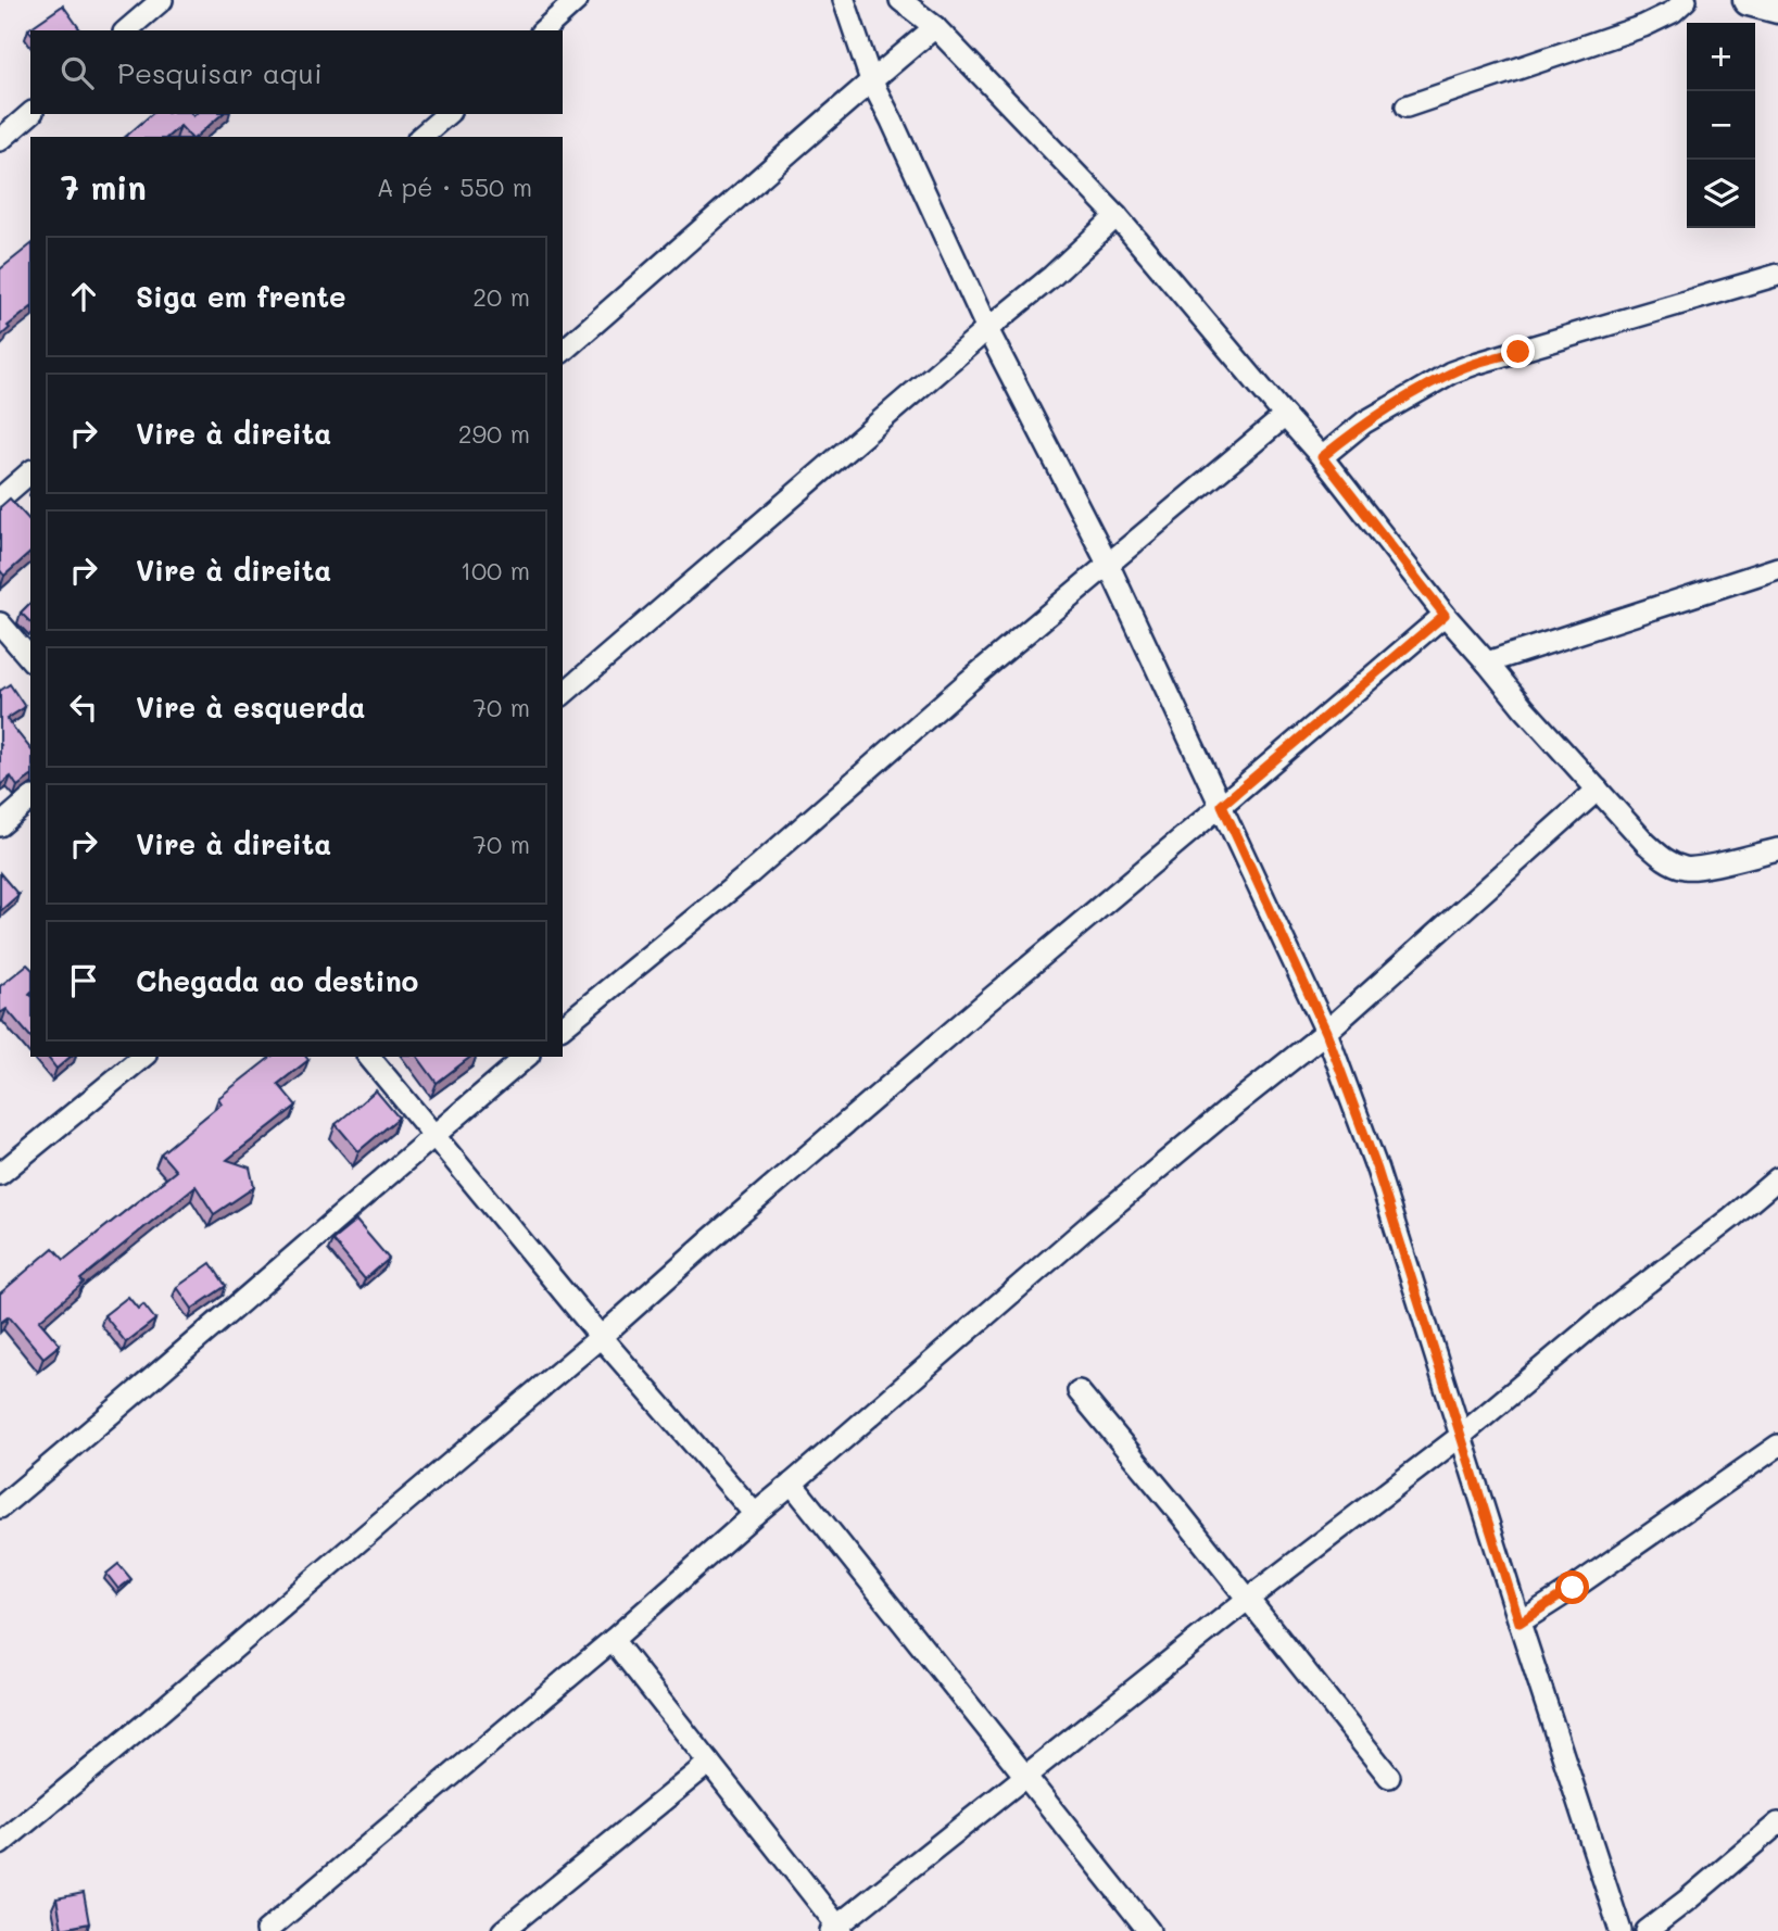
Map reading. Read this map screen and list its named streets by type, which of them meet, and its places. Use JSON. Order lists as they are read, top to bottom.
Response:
{
  "page": {
    "map_buttons": ["+", "−"],
    "search": "Pesquisar aqui",
    "heading": ["7 min", "A pé · 550 m"],
    "list": [
      ["Siga em frente", "20 m"],
      ["Vire à direita", "290 m"],
      ["Vire à direita", "100 m"],
      ["Vire à esquerda", "70 m"],
      ["Vire à direita", "70 m"],
      "Chegada ao destino"
    ]
  }
}
